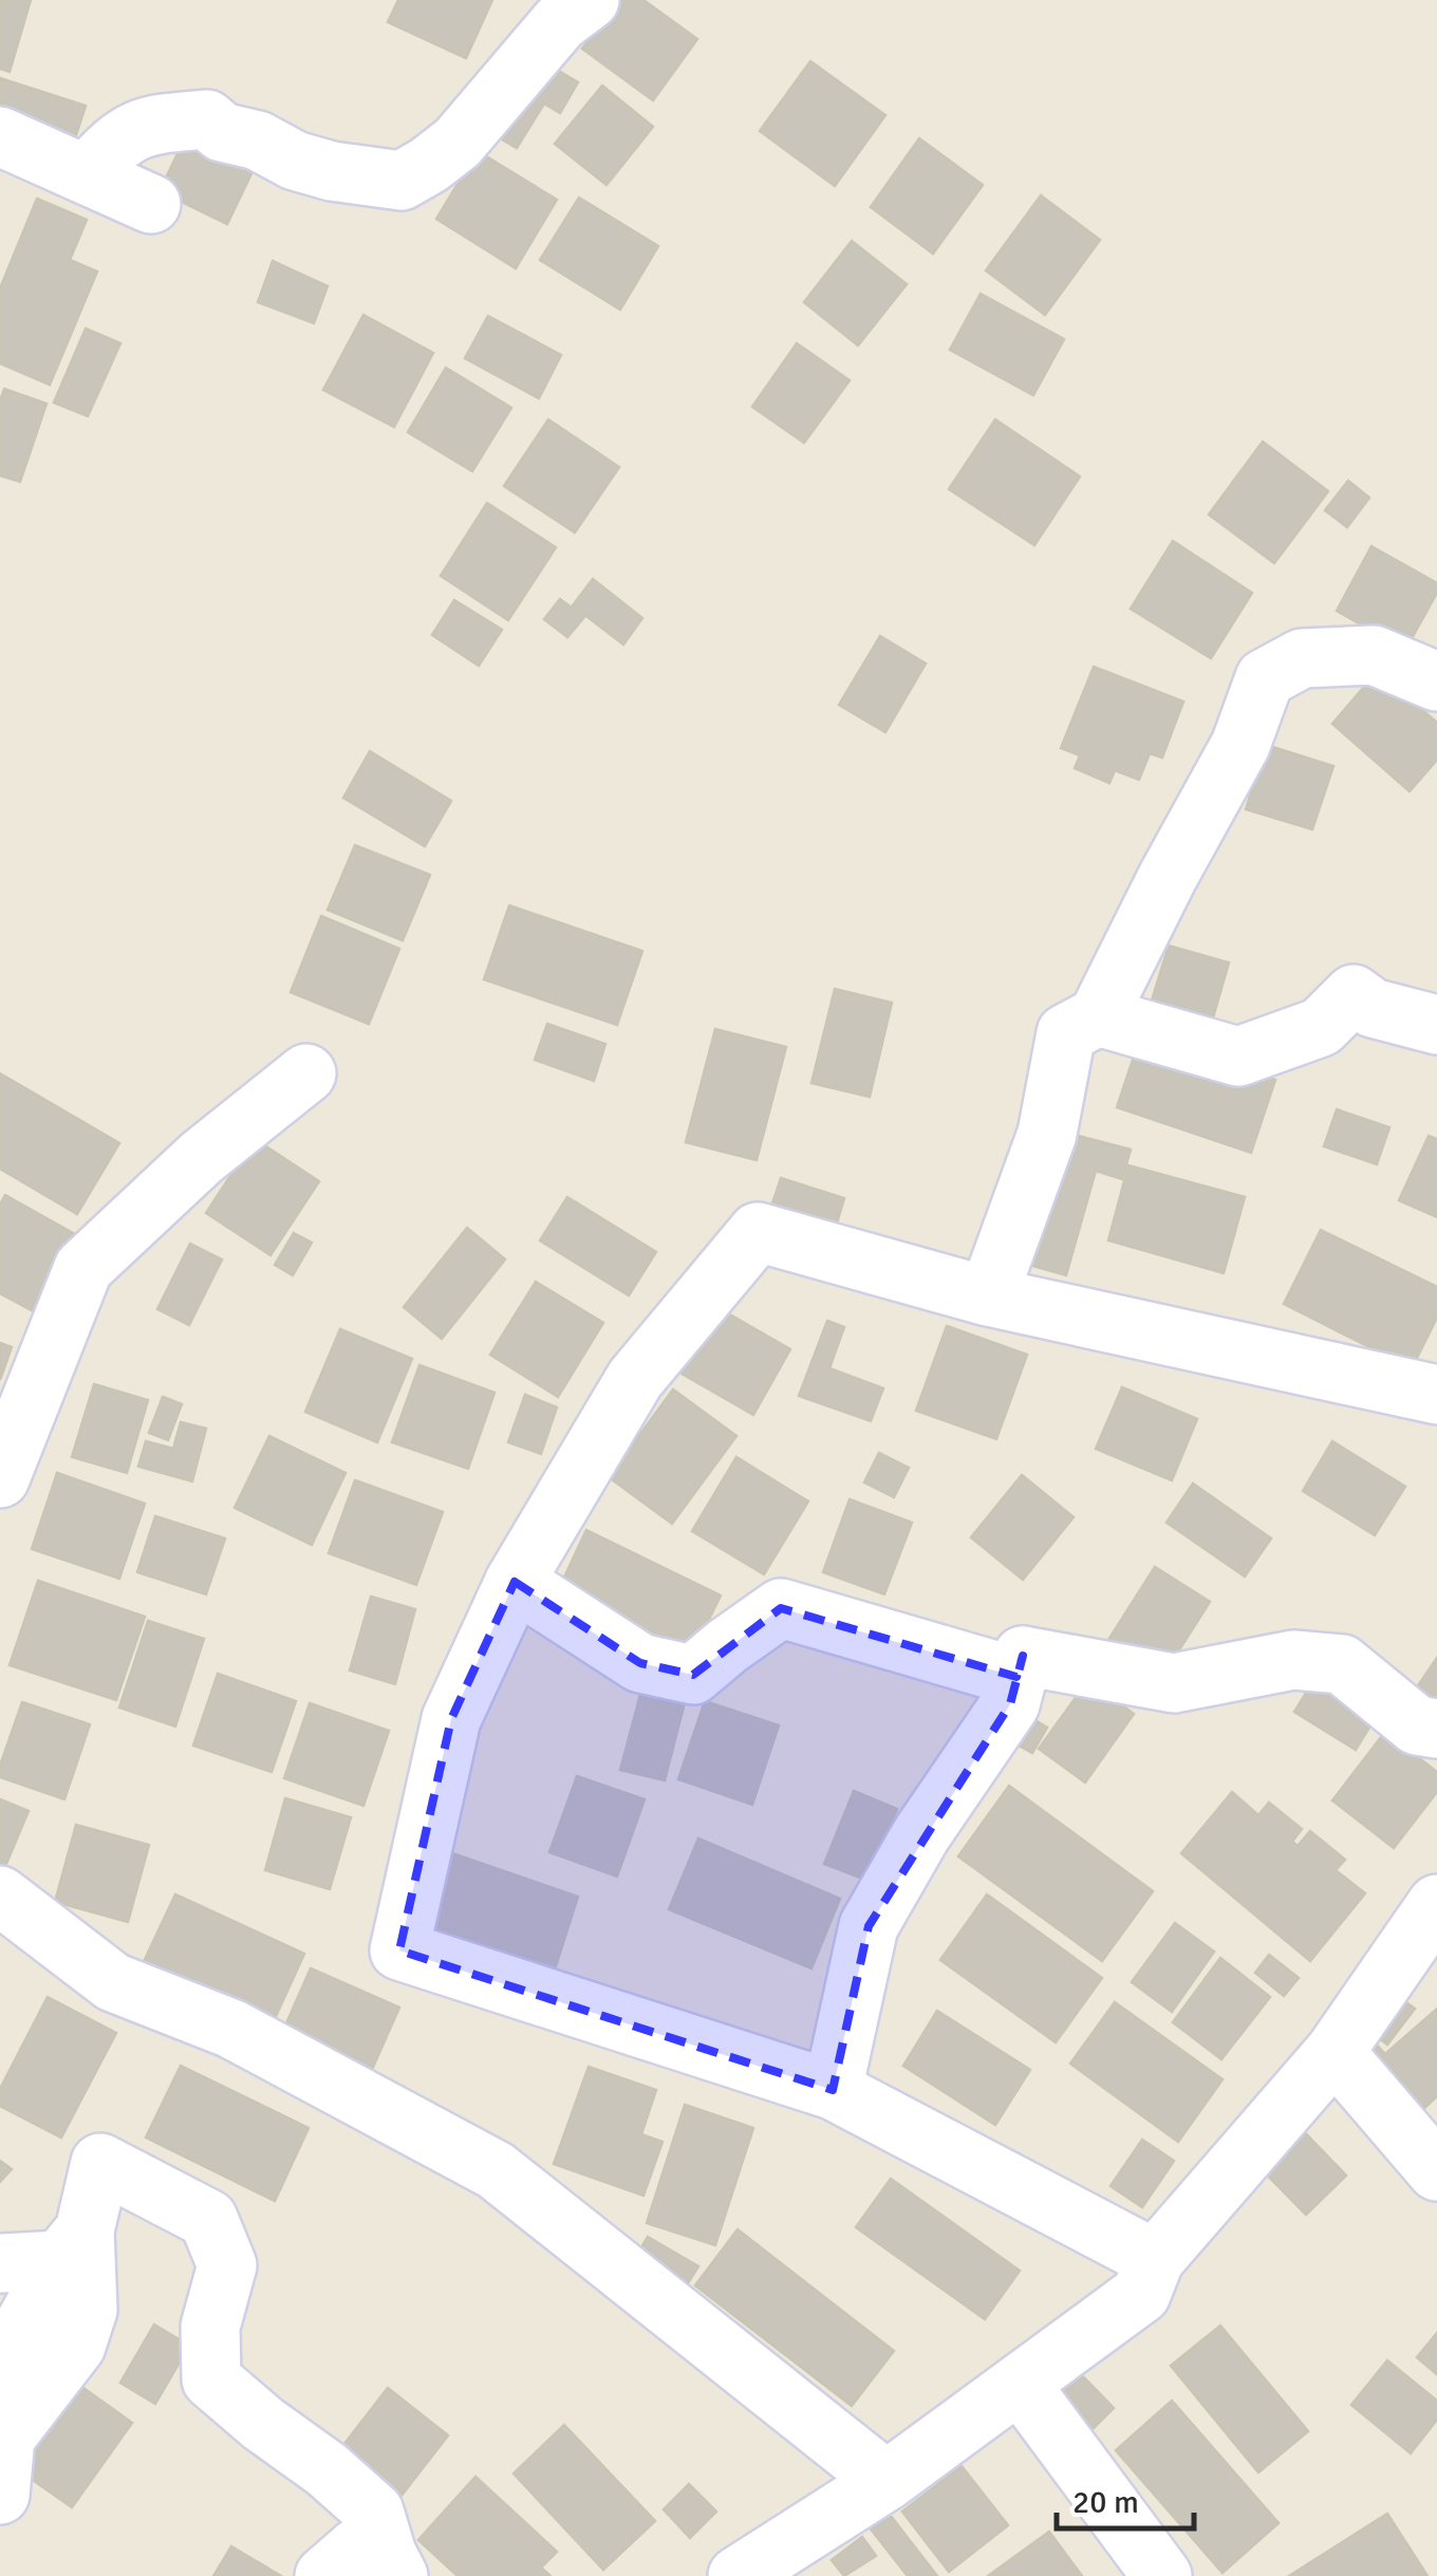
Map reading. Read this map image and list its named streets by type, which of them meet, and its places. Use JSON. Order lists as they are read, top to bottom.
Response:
{
  "scale_bar": "20 m"
}
